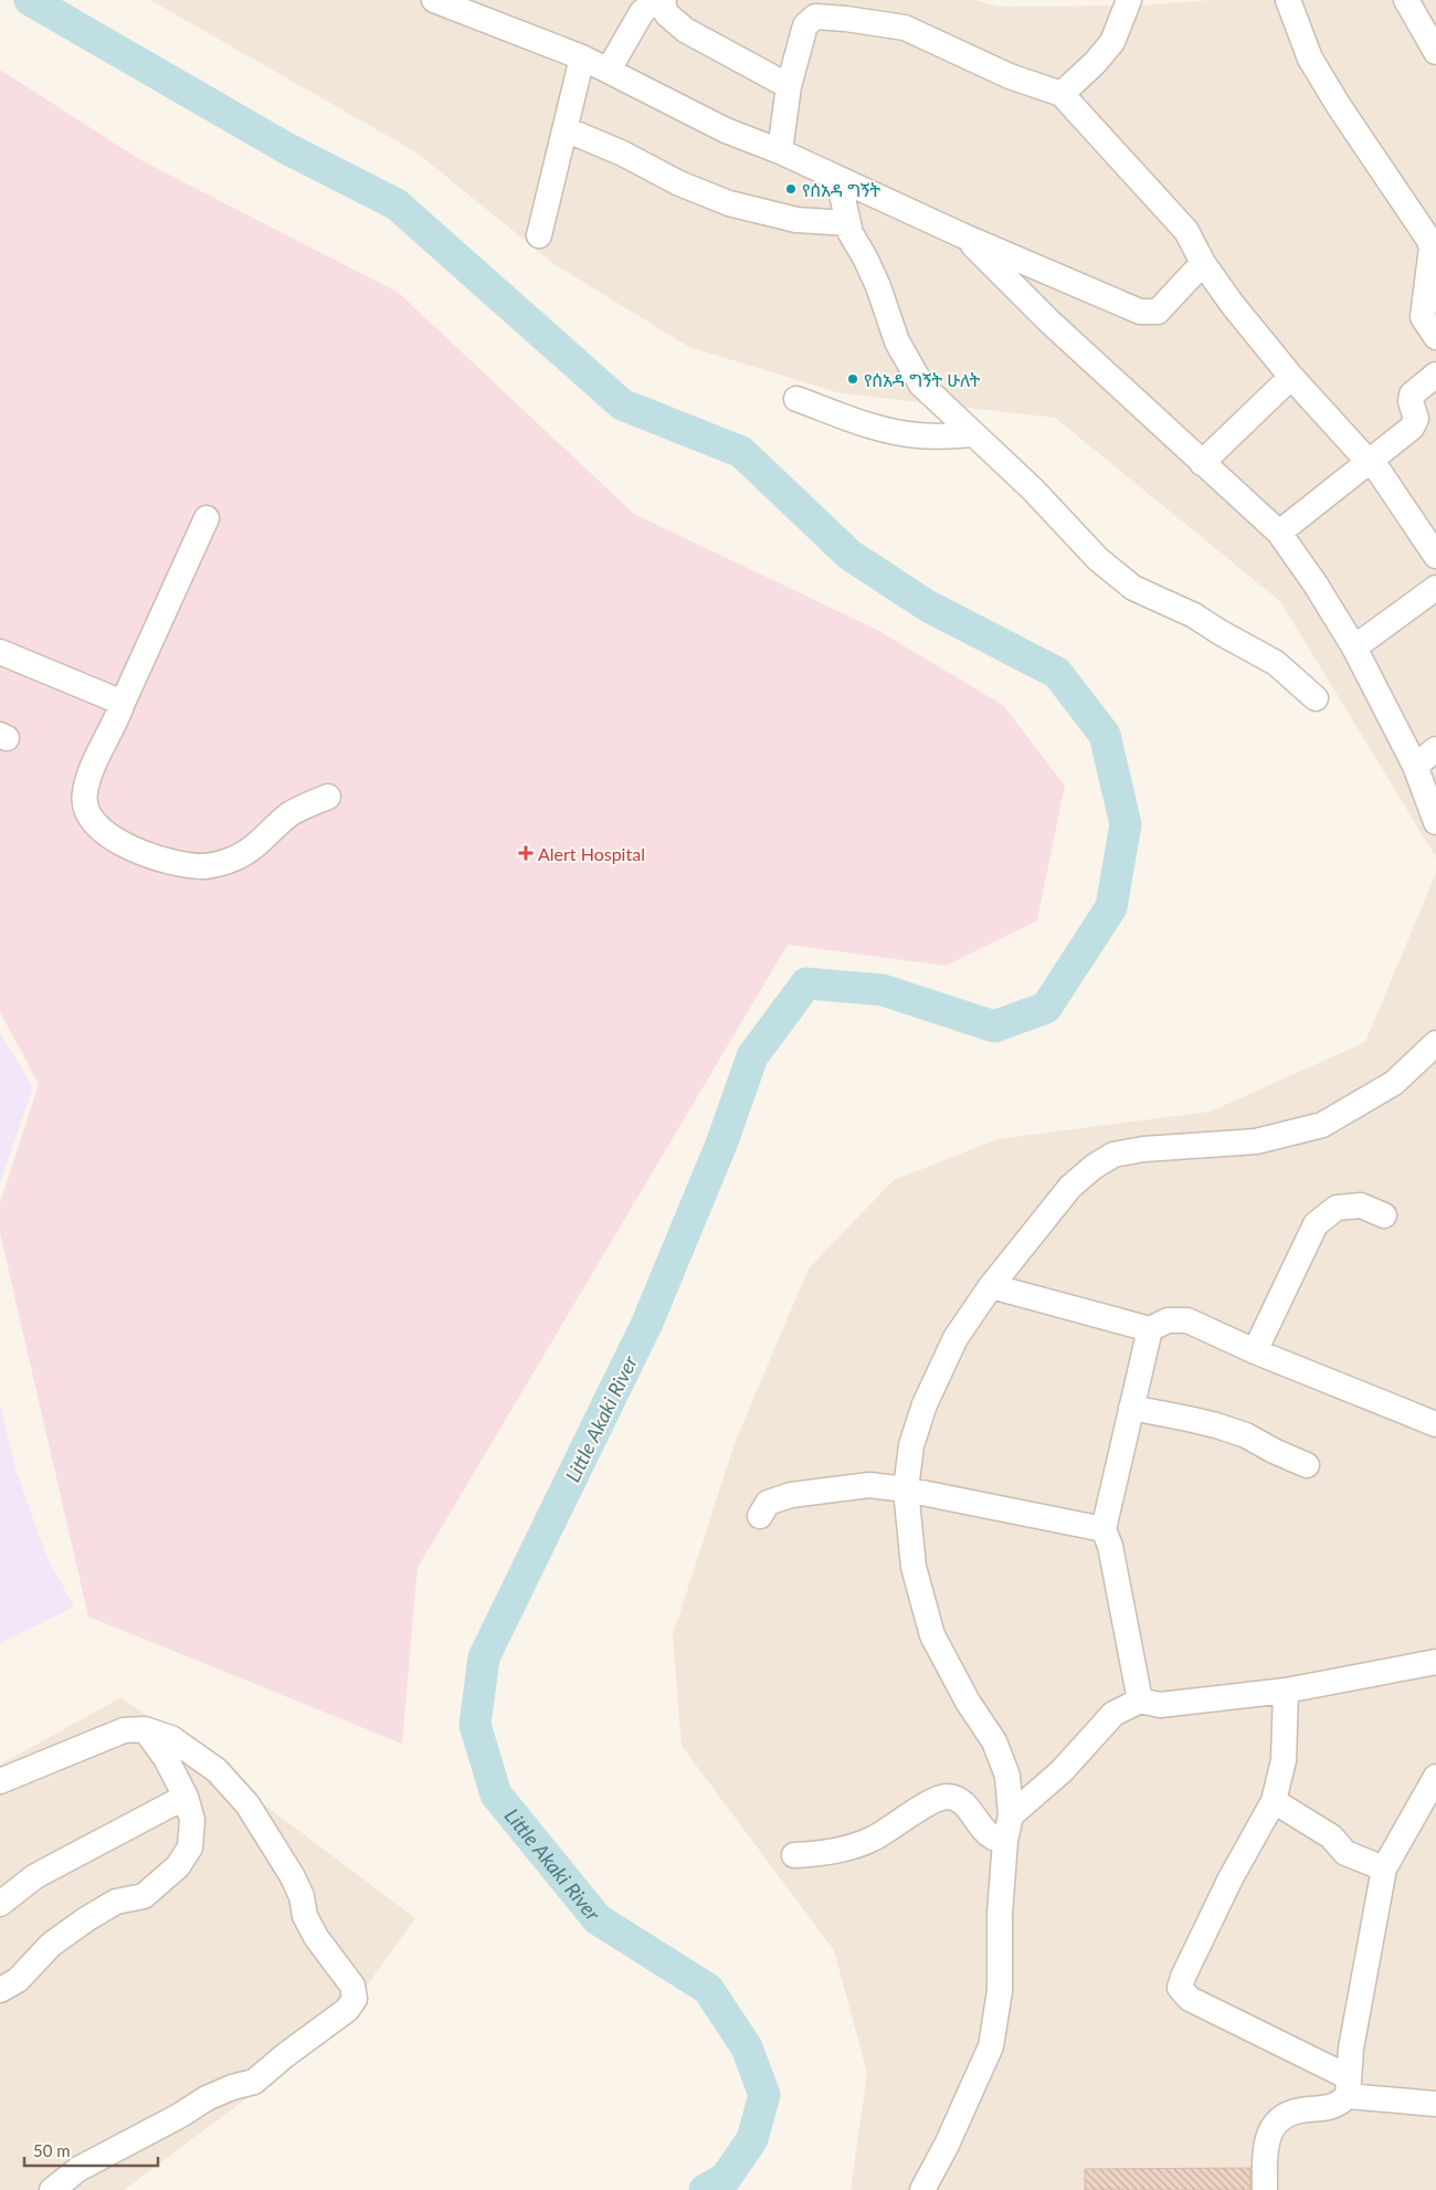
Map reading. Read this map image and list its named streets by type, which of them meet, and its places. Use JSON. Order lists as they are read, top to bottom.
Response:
{
  "water": ["Little Akaki River"],
  "places": {
    "other": ["የሰአዳ ግኝት", "የሰአዳ ግኝት ሁለት"],
    "health": ["Alert Hospital"]
  },
  "scale_bar": "50 m"
}
